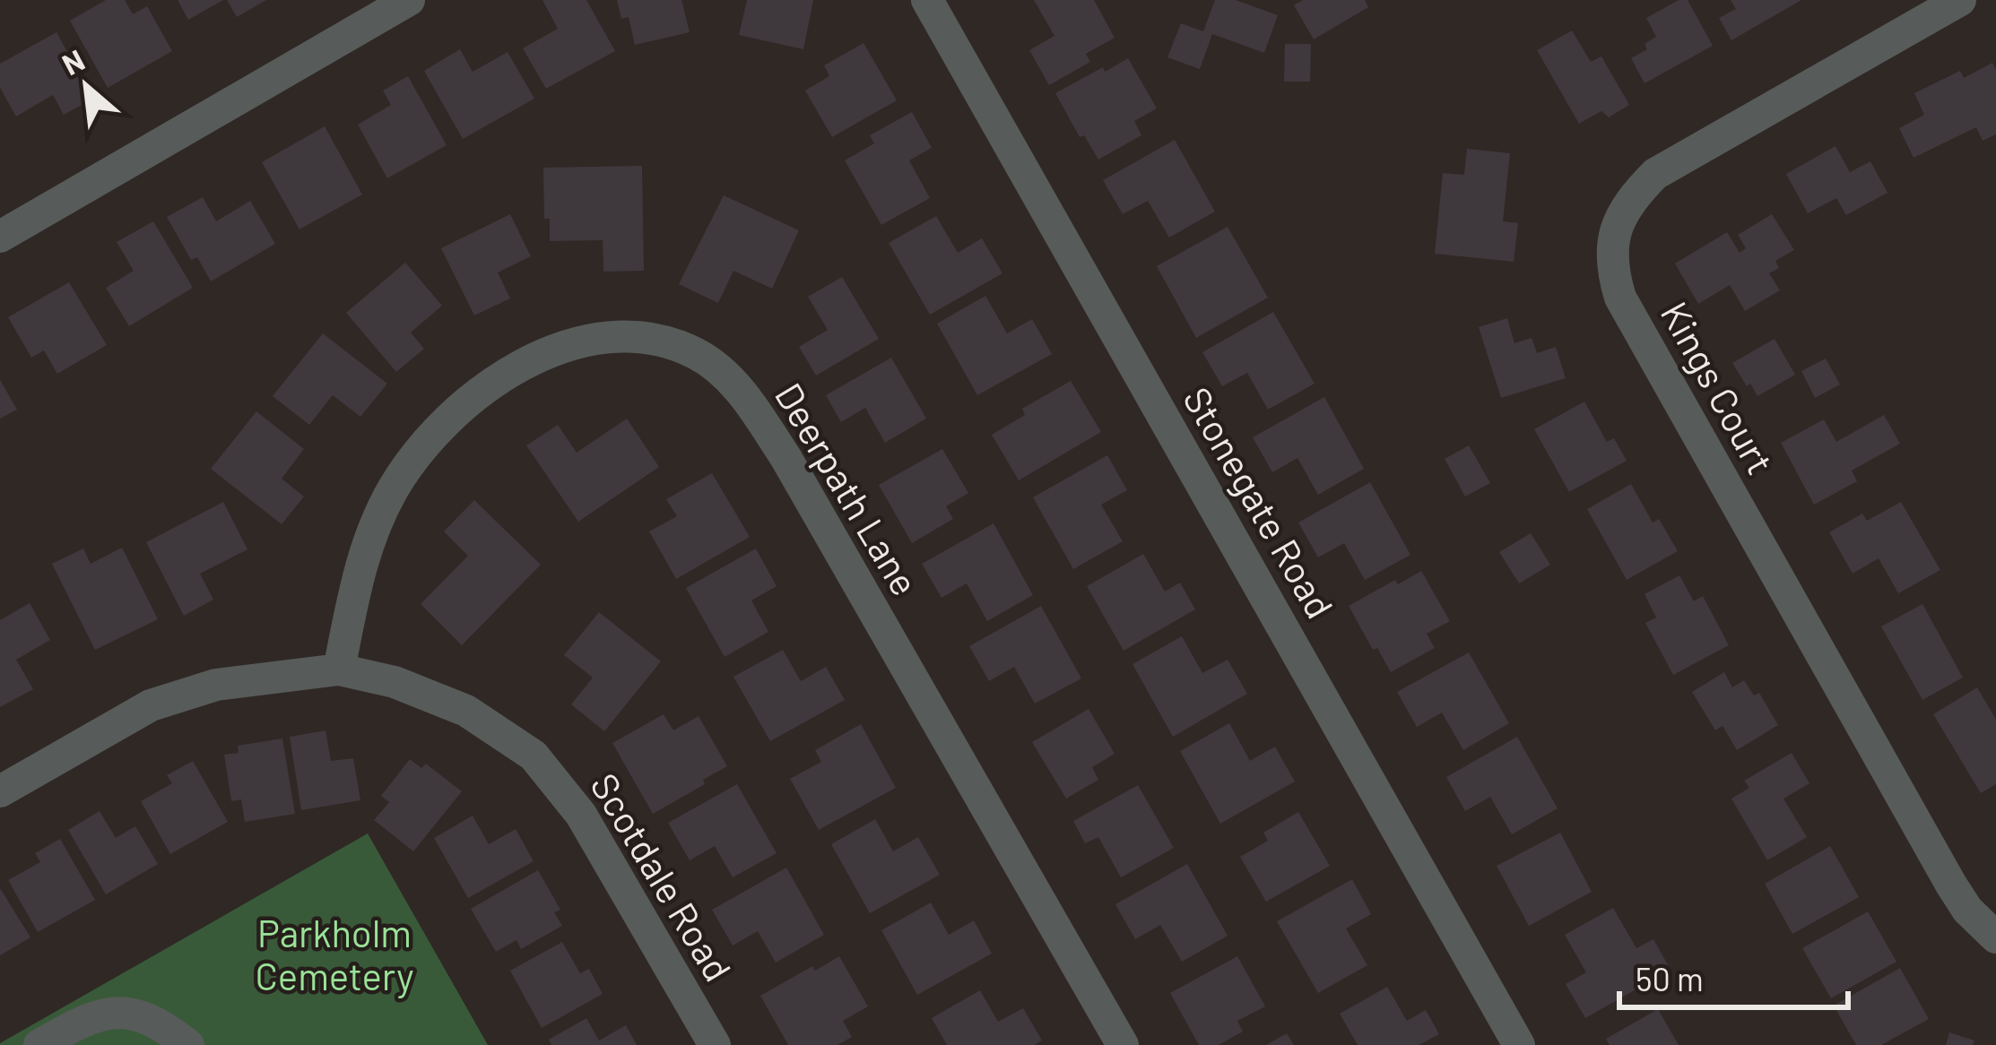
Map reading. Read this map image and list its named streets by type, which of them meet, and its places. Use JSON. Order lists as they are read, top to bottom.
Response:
{
  "streets": {
    "street": [
      "Kings Court",
      "Deerpath Lane",
      "Stonegate Road",
      "Scotdale Road"
    ]
  },
  "crossings": [
    ["Deerpath Lane", "Scotdale Road"]
  ],
  "parks": ["Parkholm Cemetery"],
  "scale_bar": "50 m",
  "north": "top left"
}
